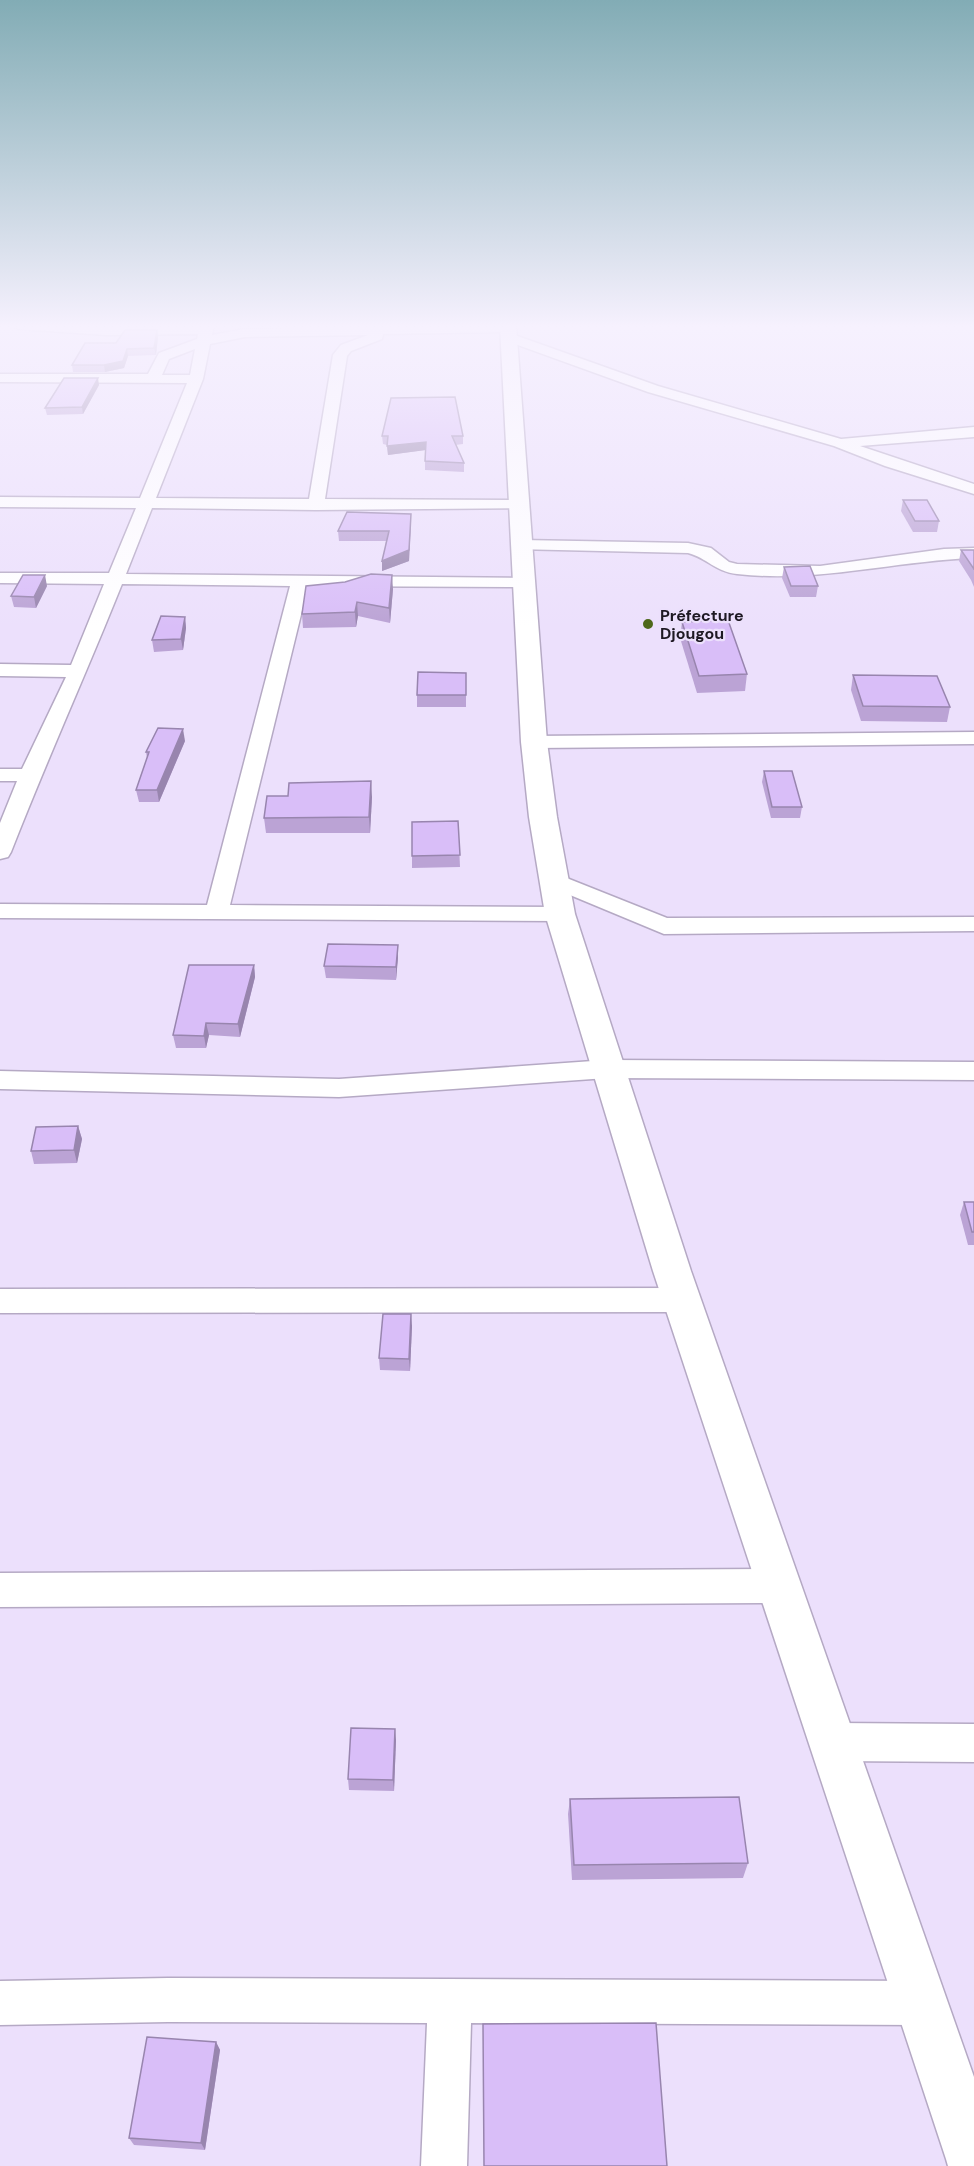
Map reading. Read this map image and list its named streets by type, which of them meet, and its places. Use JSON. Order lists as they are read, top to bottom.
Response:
{
  "places": ["Préfecture Djougou"]
}
